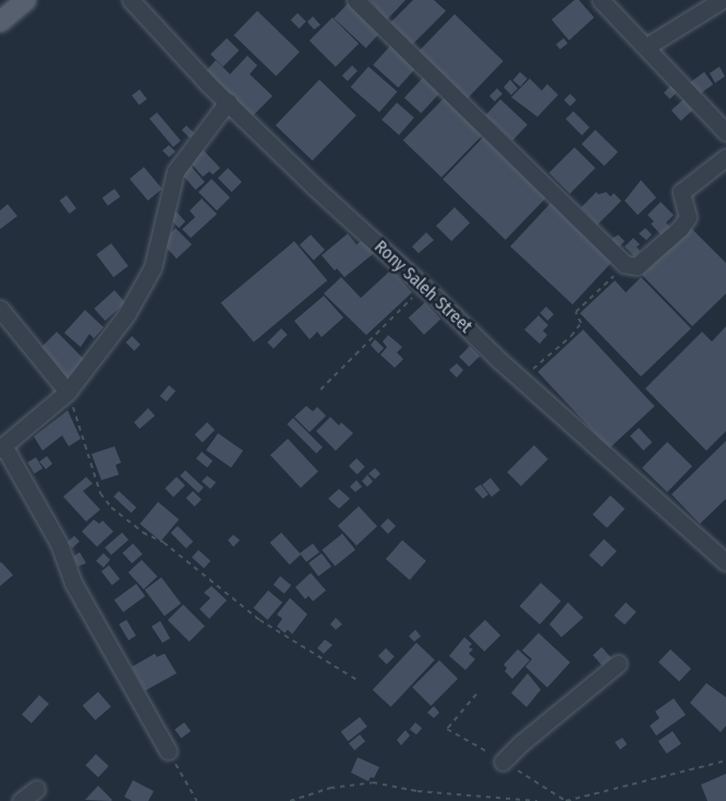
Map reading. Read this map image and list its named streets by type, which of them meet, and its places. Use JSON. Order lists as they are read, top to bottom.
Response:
{
  "streets": {
    "street": ["Rony Saleh Street"]
  }
}
